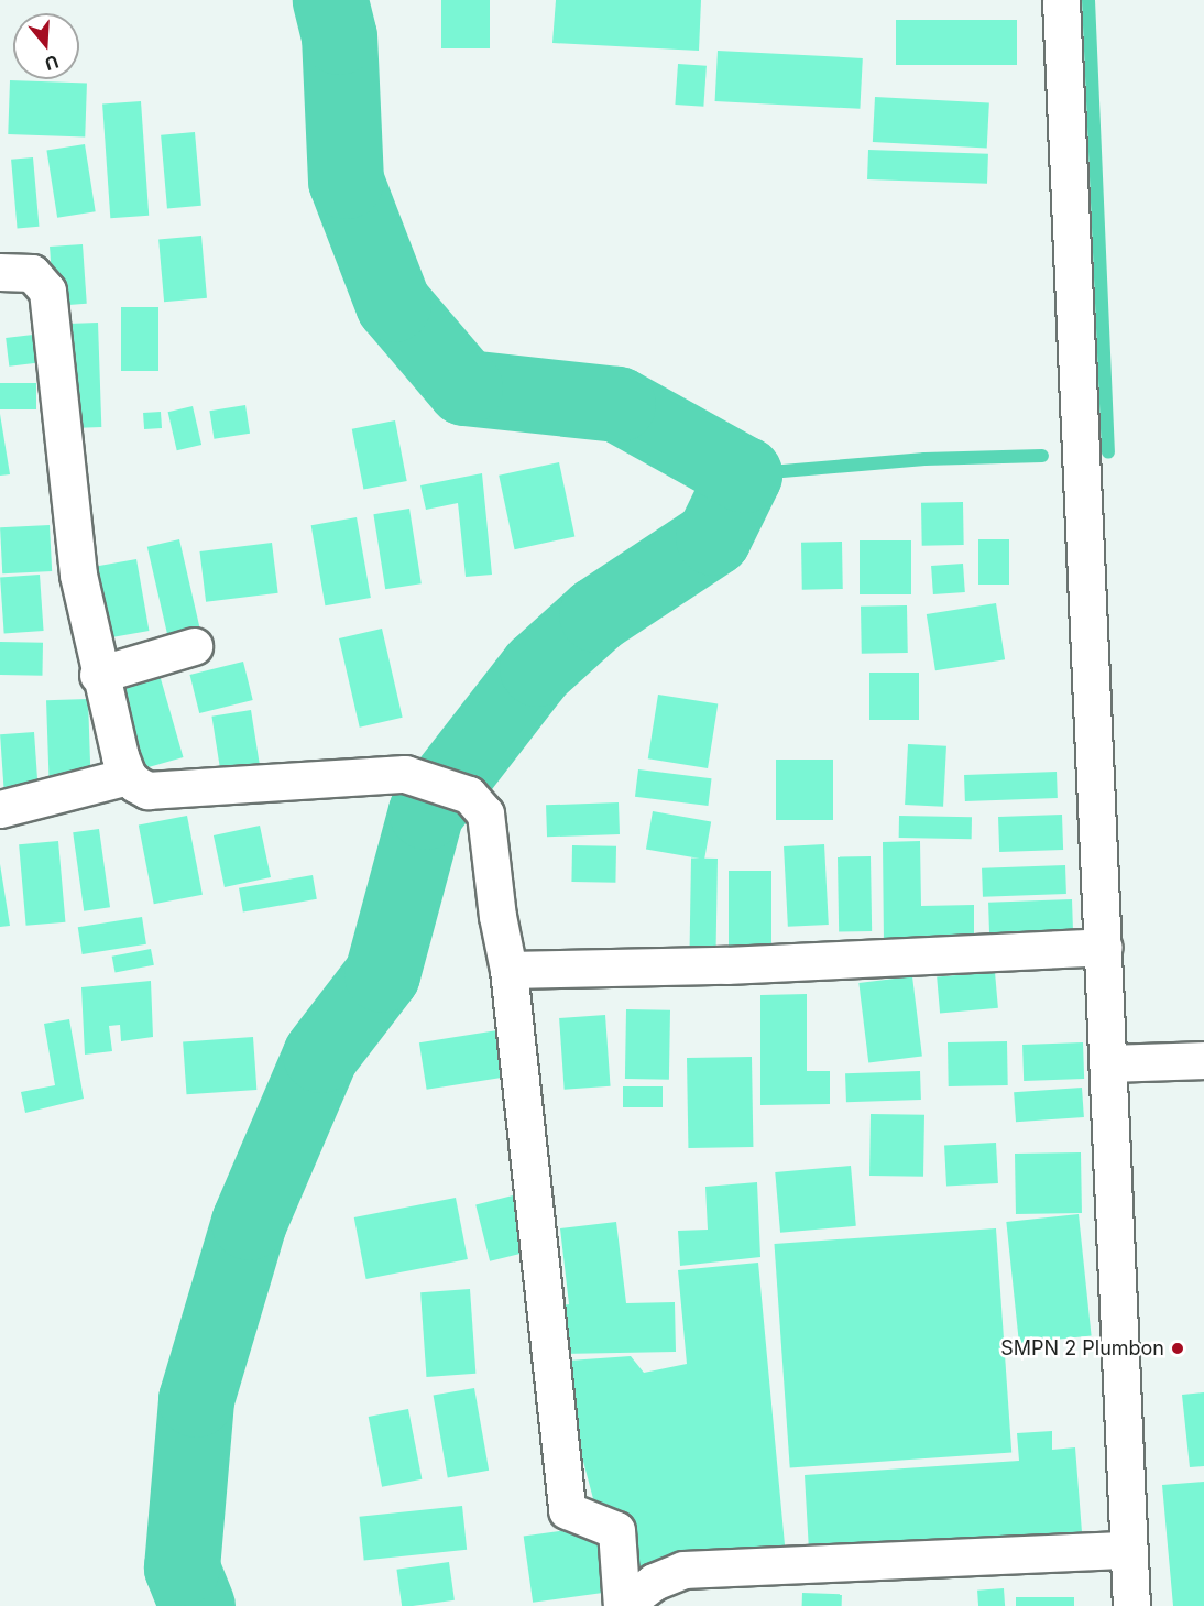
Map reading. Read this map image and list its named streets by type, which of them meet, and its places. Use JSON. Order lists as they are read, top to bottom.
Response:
{
  "places": ["SMPN 2 Plumbon"],
  "north": "bottom"
}
